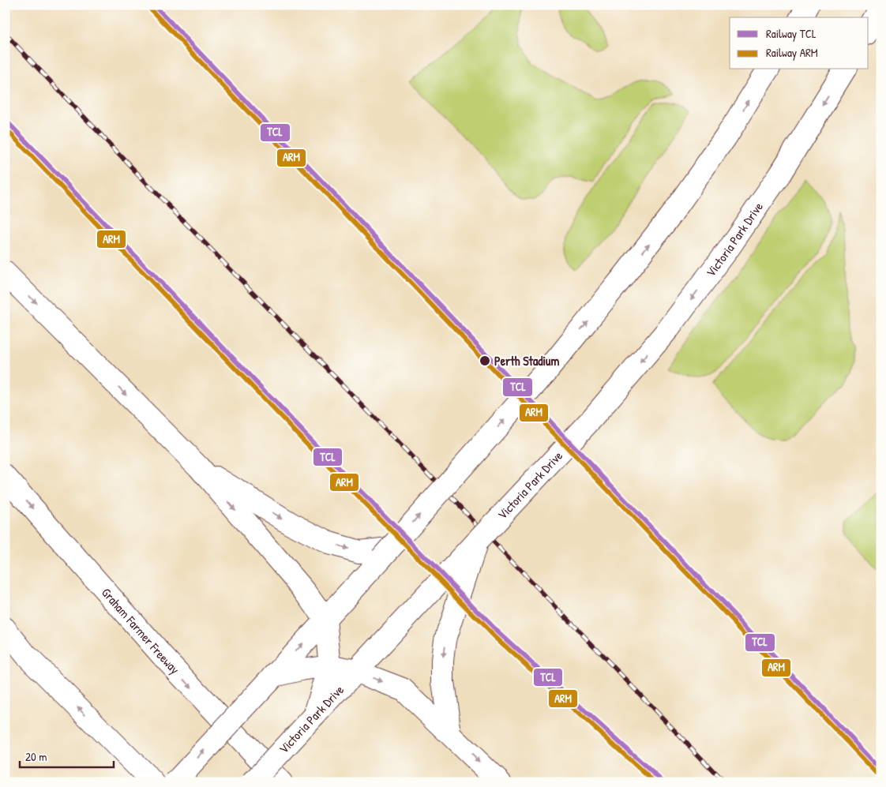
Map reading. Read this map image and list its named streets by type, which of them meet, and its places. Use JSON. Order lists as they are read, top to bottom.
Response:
{
  "streets": {
    "main road": ["Victoria Park Drive", "Graham Farmer Freeway"]
  },
  "places": ["Perth Stadium"],
  "lines": ["rail line TCL", "rail line ARM"],
  "legend": ["Railway TCL", "Railway ARM"],
  "scale_bar": "20 m"
}
